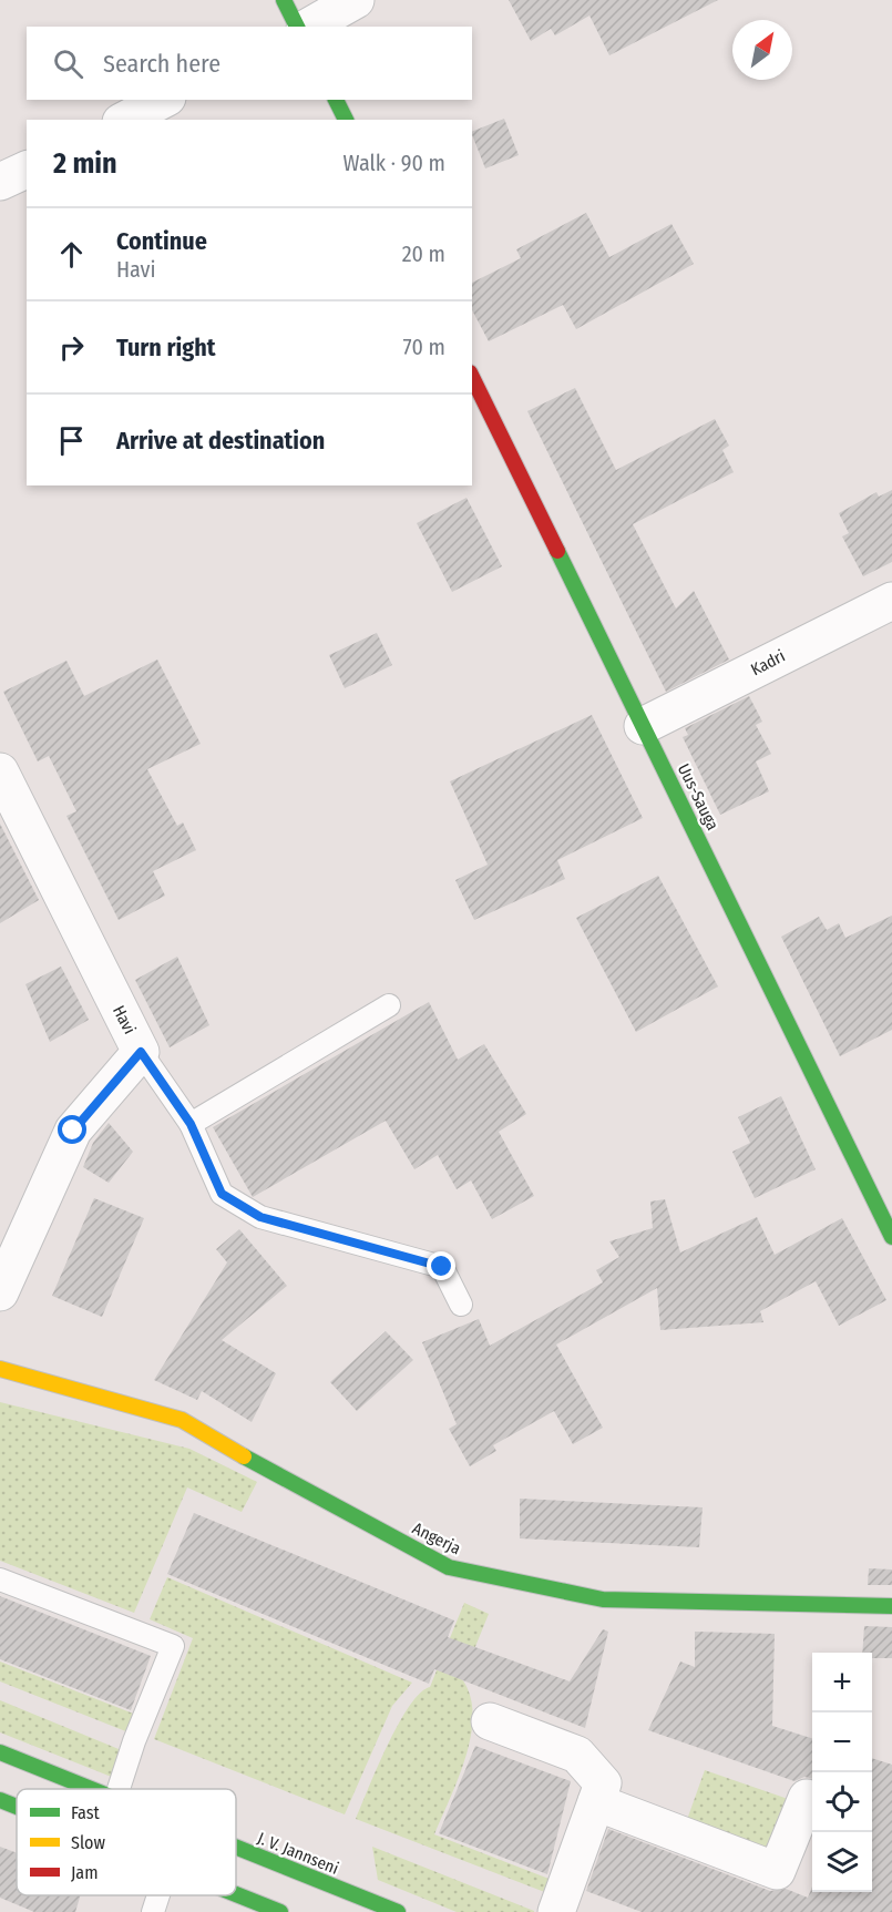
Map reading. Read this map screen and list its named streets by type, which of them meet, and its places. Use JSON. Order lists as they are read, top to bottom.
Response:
{
  "streets": {
    "street": [
      "Kadri",
      "Uus-Sauga",
      "Havi",
      "Angerja",
      "J. V. Jannseni"
    ]
  },
  "crossings": [
    ["Kadri", "Uus-Sauga"]
  ],
  "legend": ["Fast", "Slow", "Jam"],
  "north": "top right",
  "page": {
    "search": "Search here",
    "heading": ["2 min", "Walk · 90 m"],
    "list": [
      ["Continue", "Havi", "20 m"],
      ["Turn right", "70 m"],
      "Arrive at destination"
    ],
    "map_buttons": ["+", "−"]
  }
}
